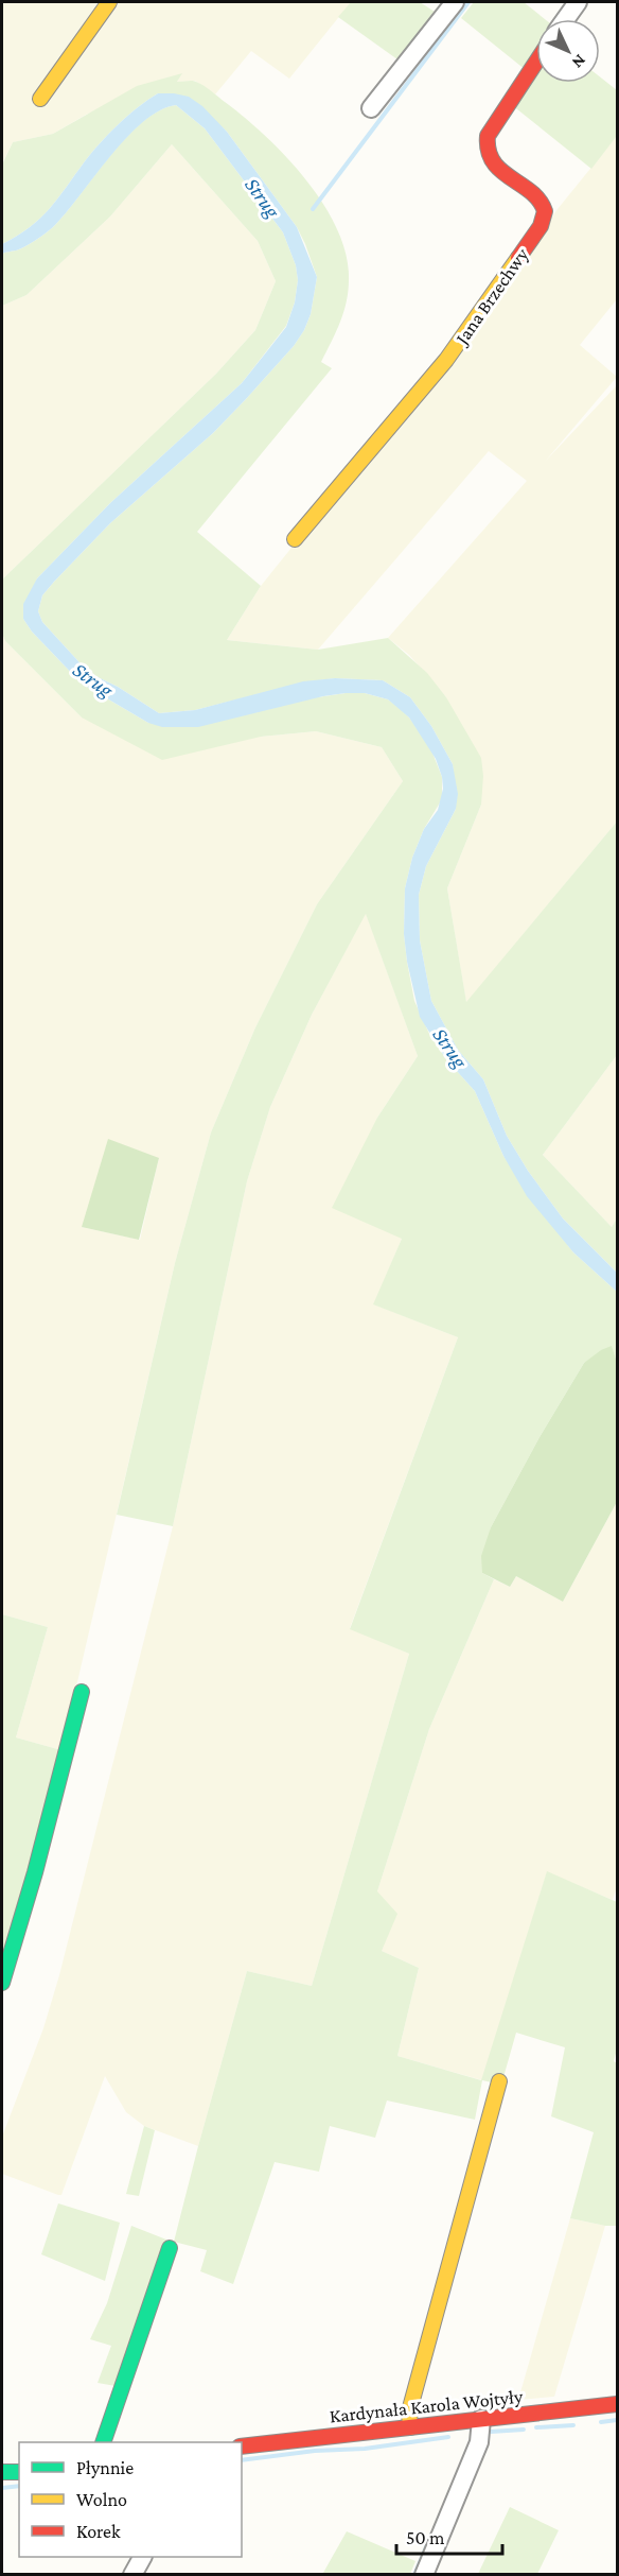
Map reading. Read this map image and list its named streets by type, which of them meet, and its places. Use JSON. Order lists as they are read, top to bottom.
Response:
{
  "streets": {
    "street": ["Jana Brzechwy", "Kardynała Karola Wojtyły"]
  },
  "water": ["Strug"],
  "legend": ["Płynnie", "Wolno", "Korek"],
  "scale_bar": "50 m",
  "north": "bottom right"
}
